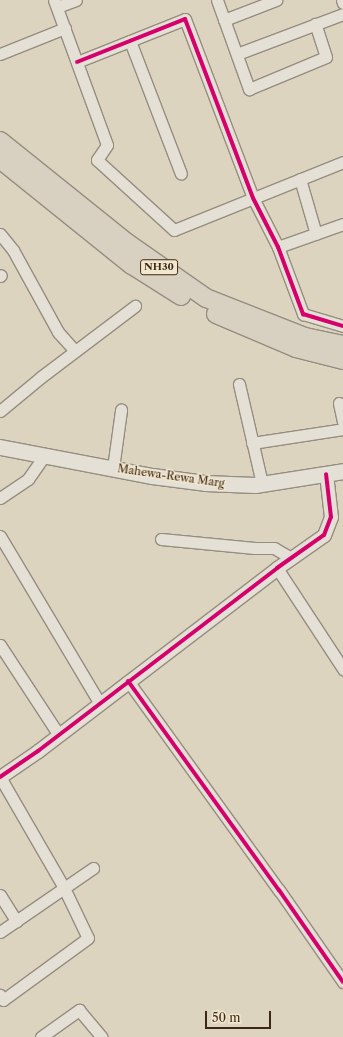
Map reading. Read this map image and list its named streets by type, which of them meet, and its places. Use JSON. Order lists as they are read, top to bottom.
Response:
{
  "streets": {
    "highway": ["NH30"],
    "main road": ["Mahewa-Rewa Marg"]
  },
  "scale_bar": "50 m"
}
